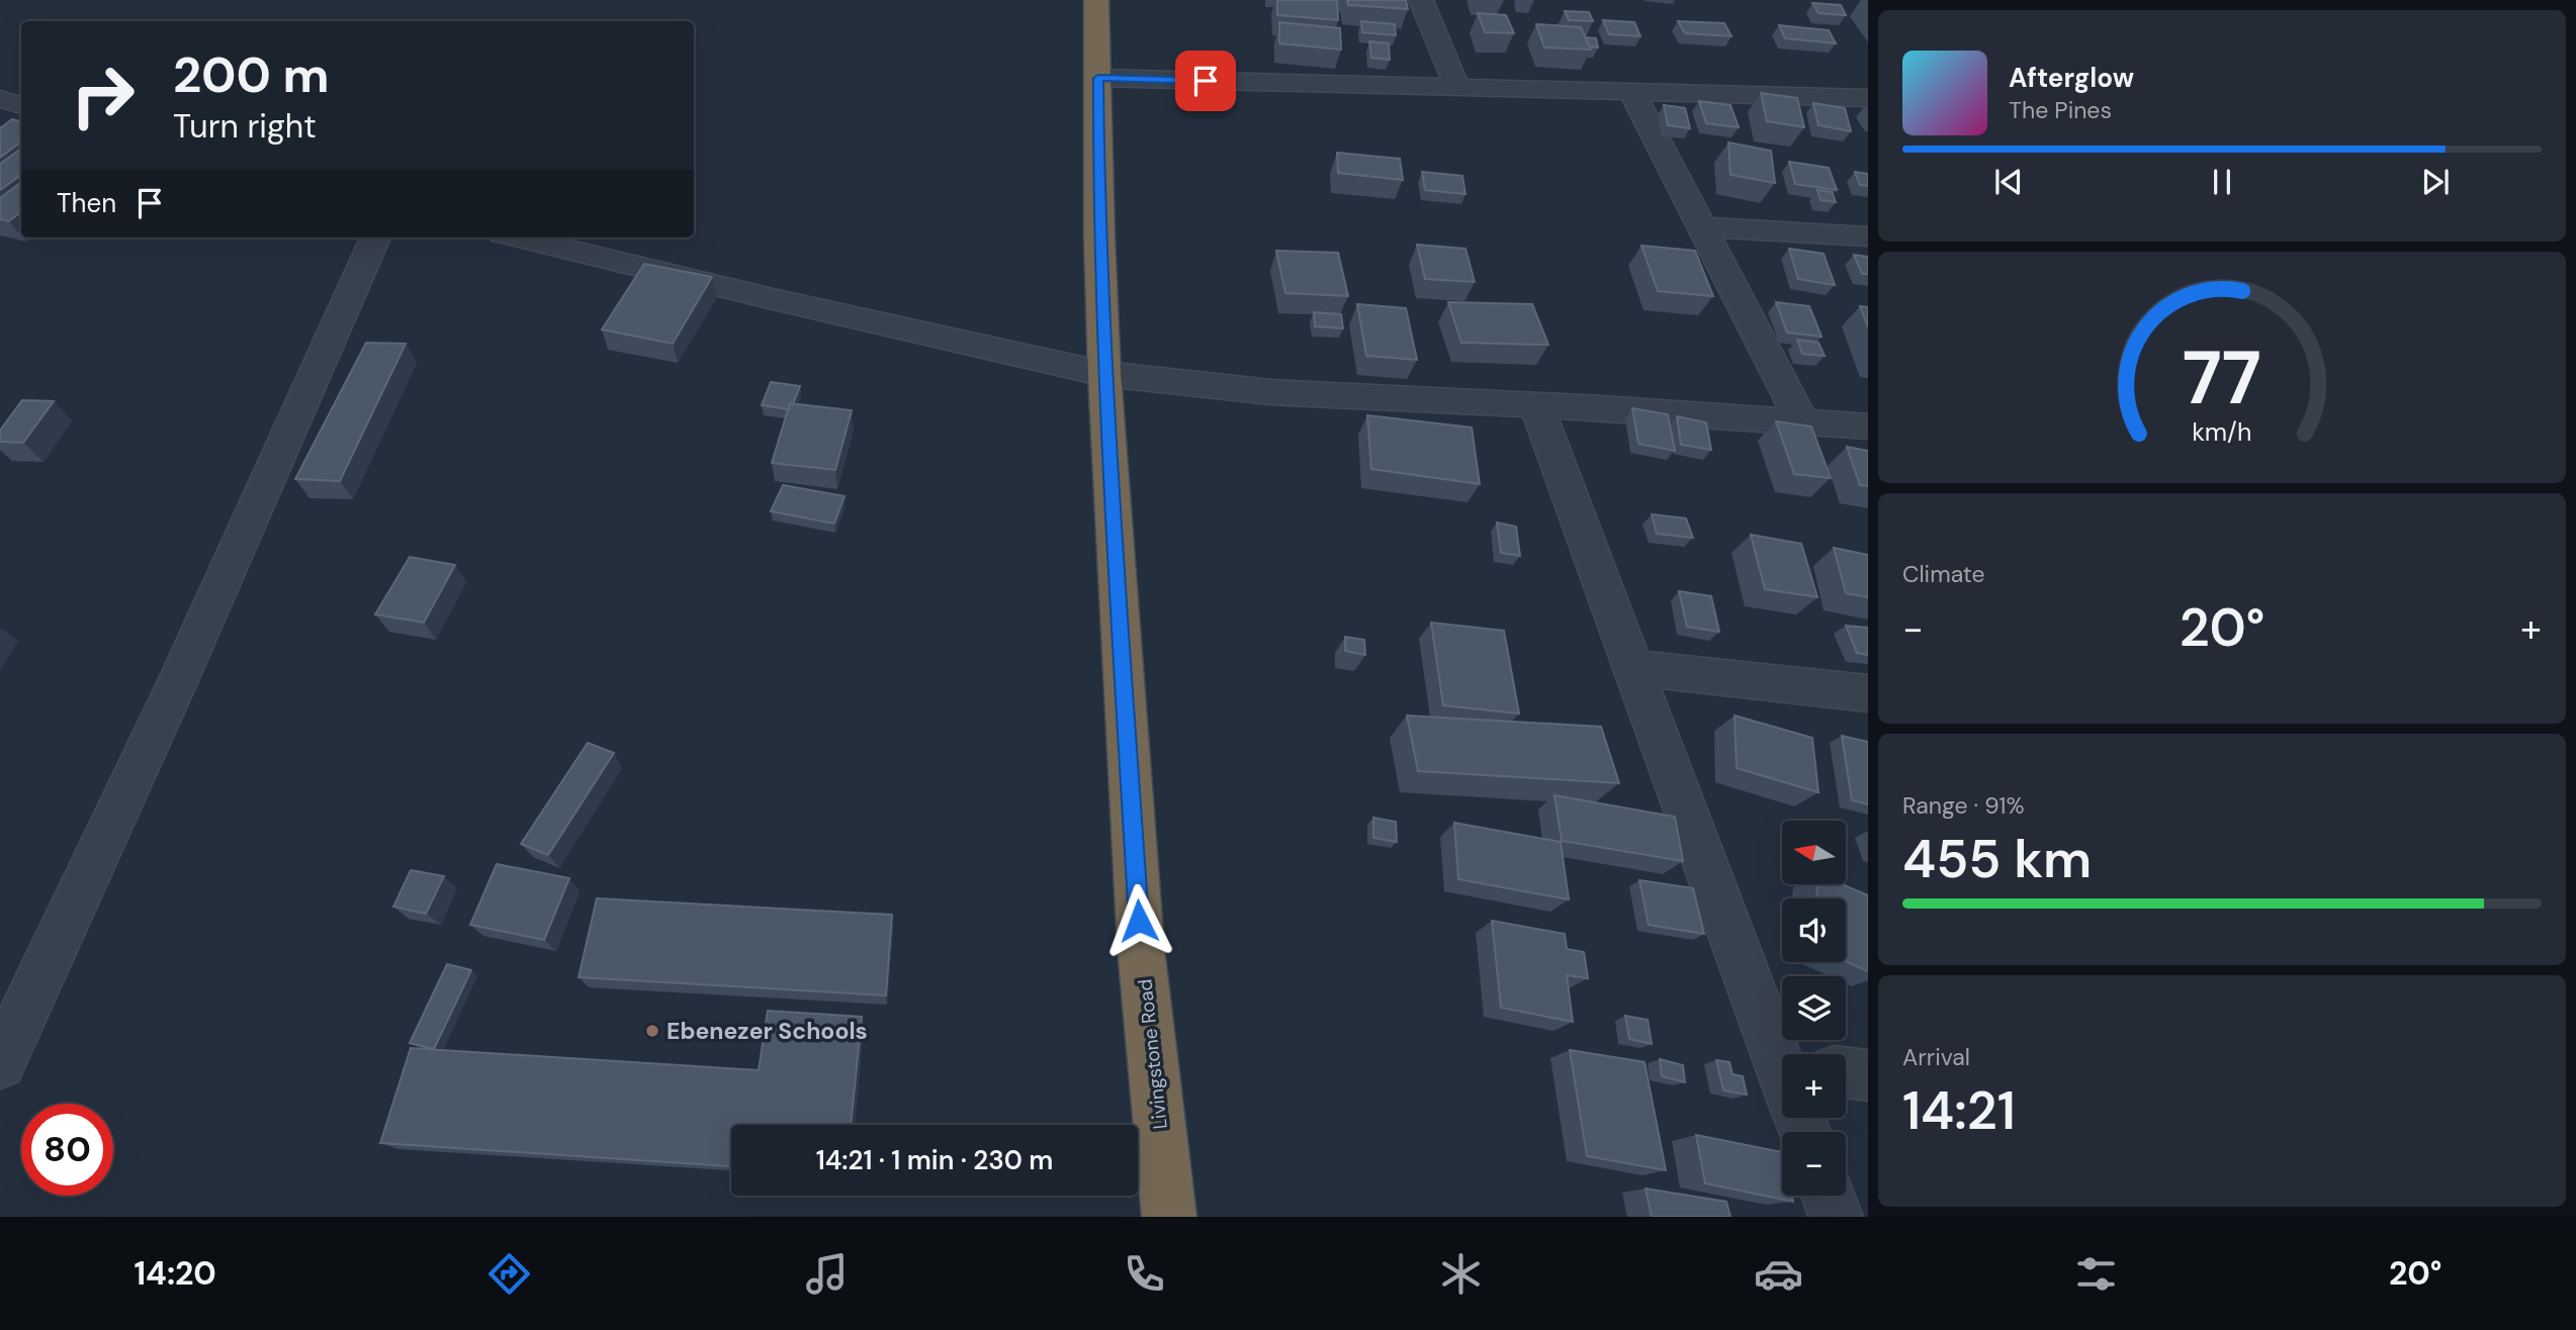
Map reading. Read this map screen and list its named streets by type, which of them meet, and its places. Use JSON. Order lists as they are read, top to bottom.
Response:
{
  "streets": {
    "highway": ["Livingstone Road"]
  },
  "places": ["Ebenezer Schools"],
  "north": "left",
  "page": {
    "turn": ["200 m", "Turn right"],
    "song": ["Afterglow", "The Pines"],
    "then": "Then",
    "tile": [
      "Climate",
      ["Range · 91%", "455 km"],
      ["Arrival", "14:21"]
    ],
    "heat": ["−", "20°", "+"],
    "map_buttons": ["+", "−"],
    "limit": "80",
    "trip": "14:21 · 1 min · 230 m",
    "tabs": ["14:20", "20°"],
    "gauge": ["77", "km/h"]
  }
}
